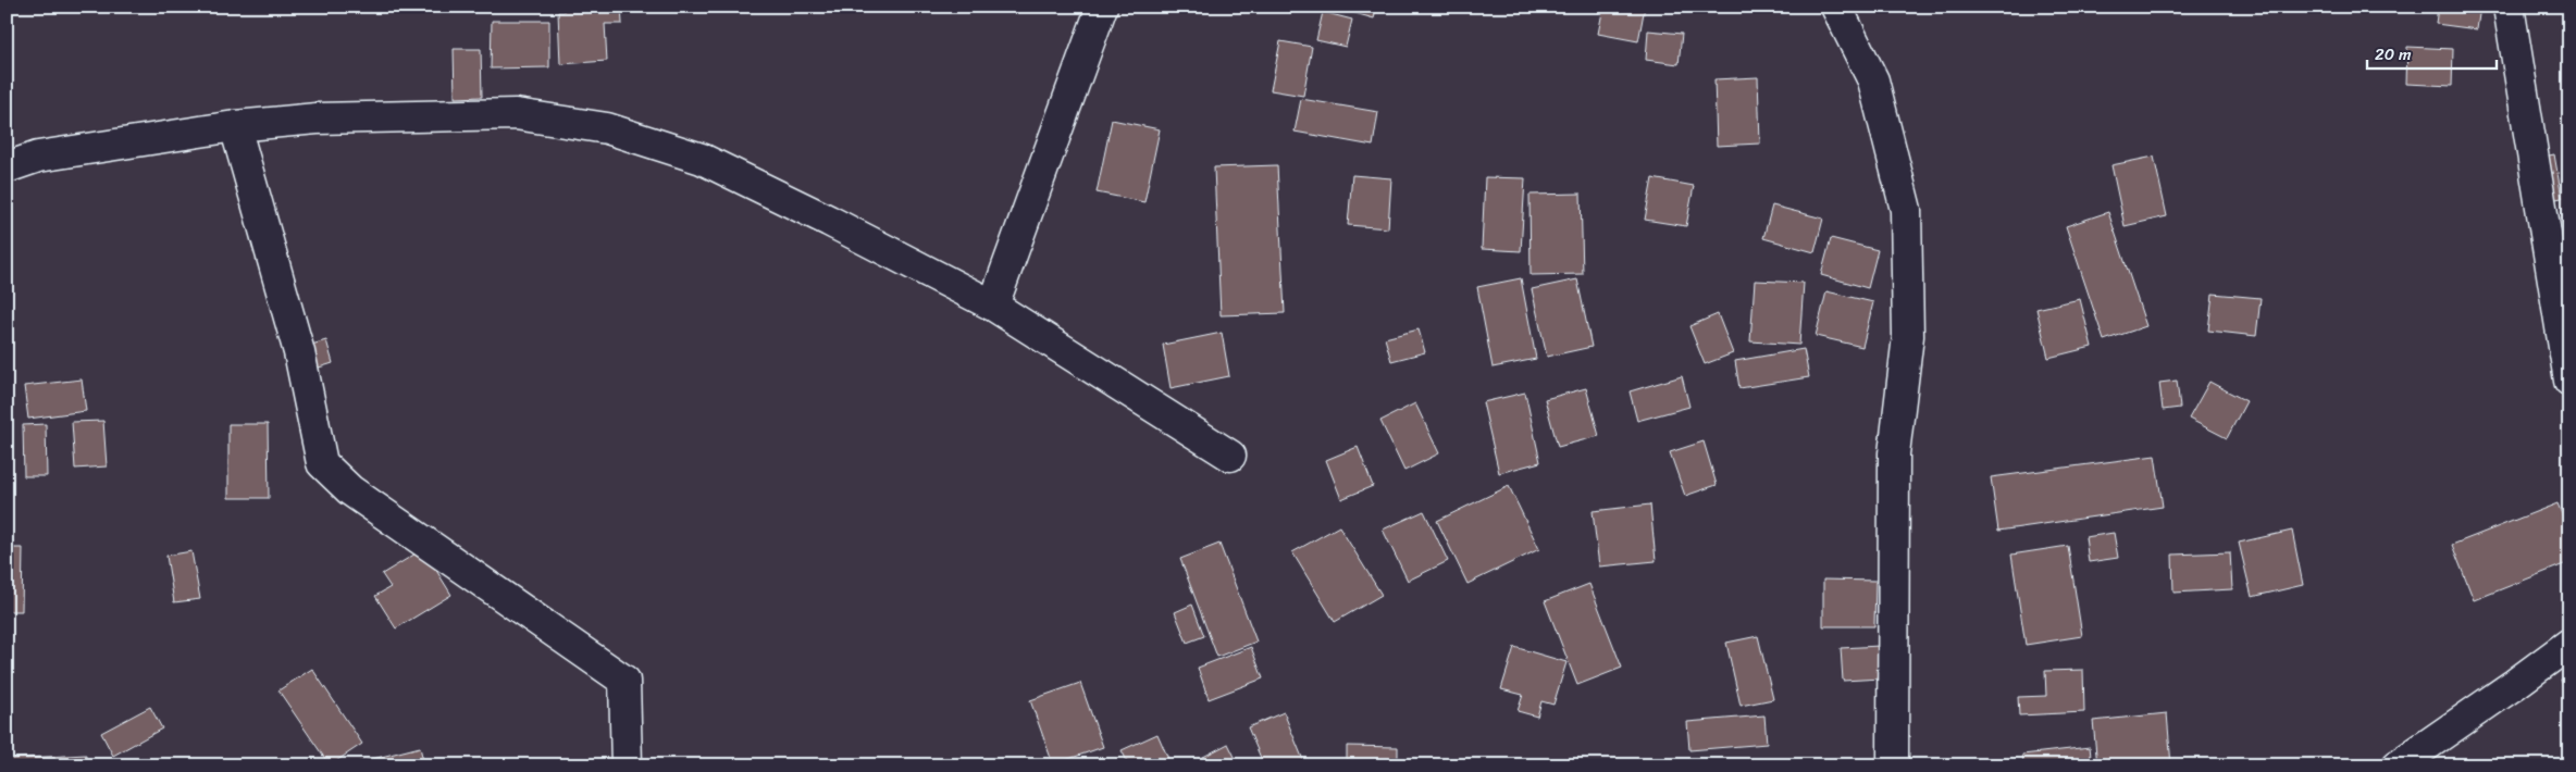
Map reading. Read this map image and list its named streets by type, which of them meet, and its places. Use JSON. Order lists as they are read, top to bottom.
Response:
{
  "scale_bar": "20 m"
}
